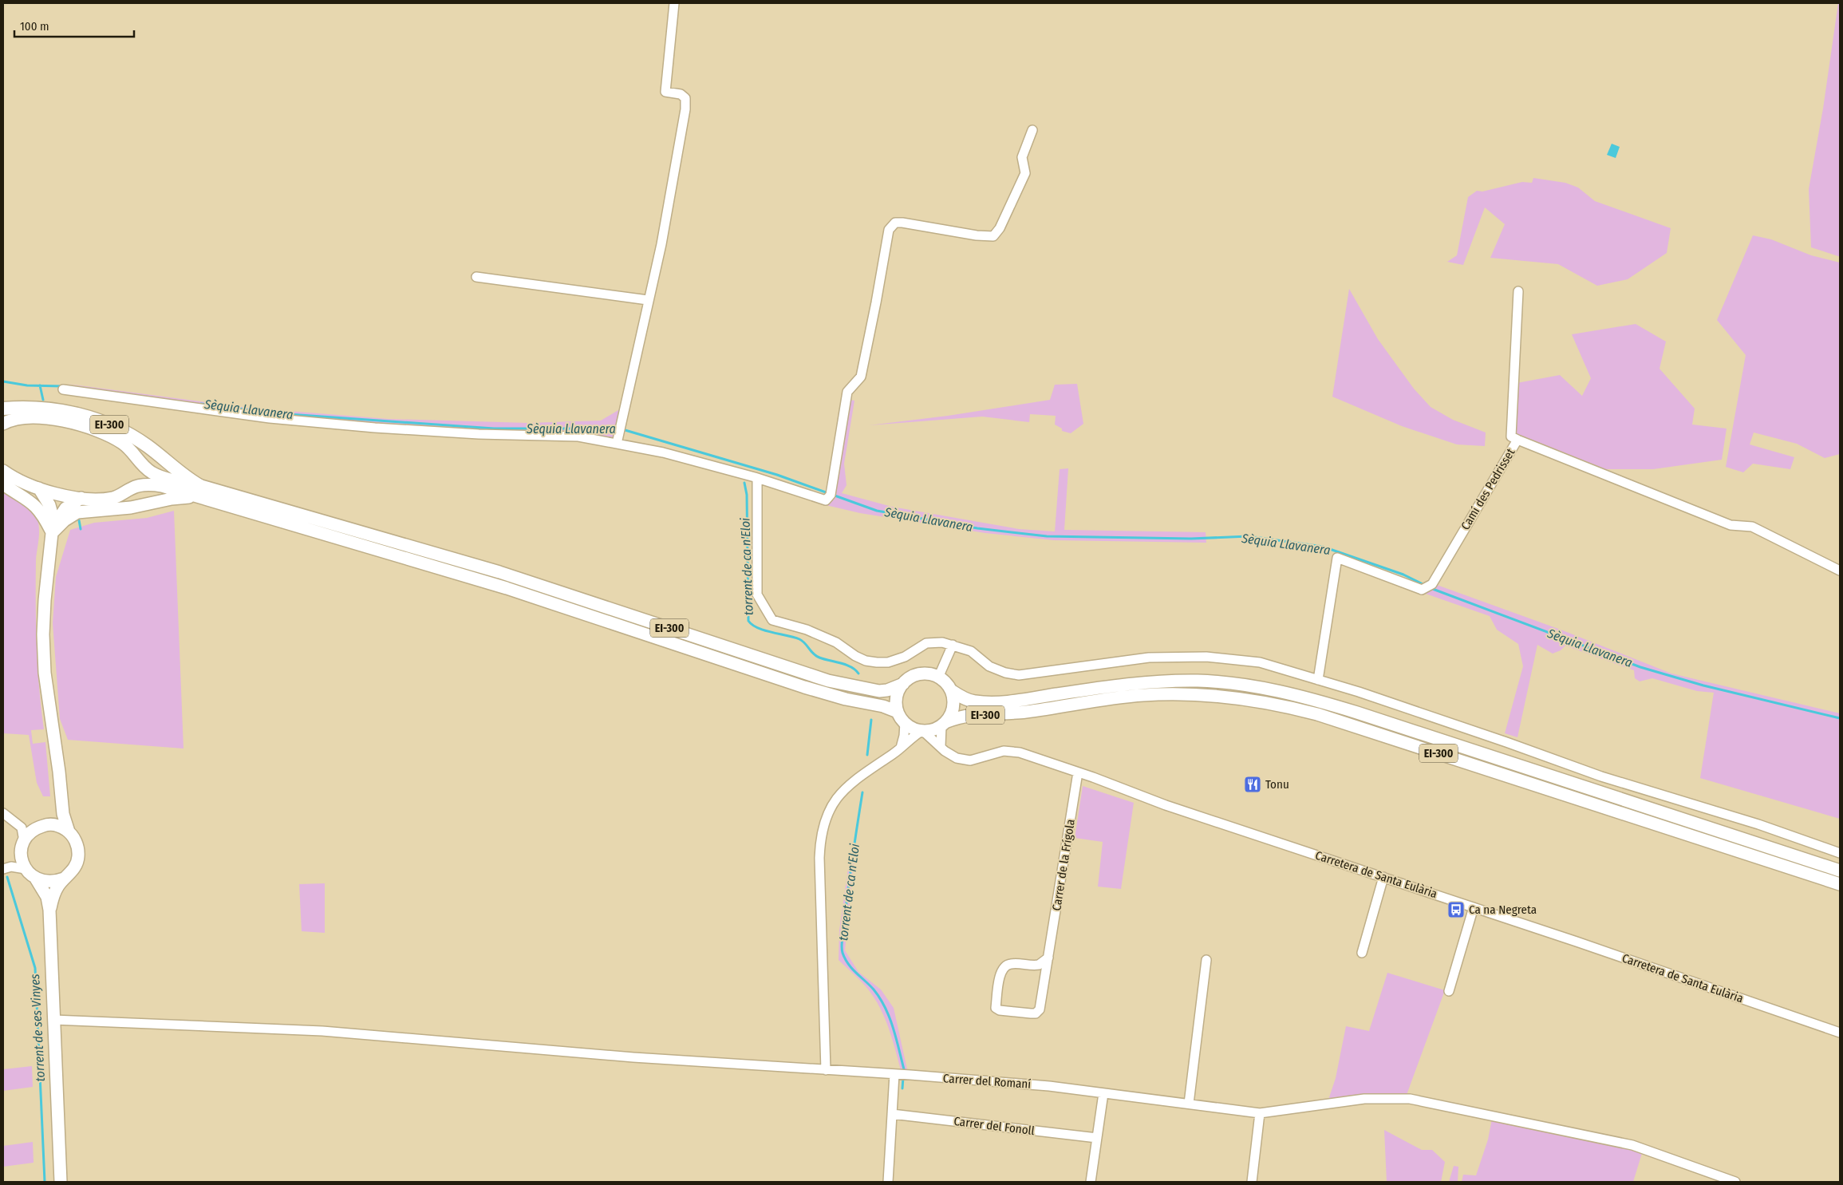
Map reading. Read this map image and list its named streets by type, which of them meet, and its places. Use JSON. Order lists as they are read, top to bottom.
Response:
{
  "streets": {
    "highway": ["EI-300"],
    "street": [
      "Camí des Pedrisset",
      "Carrer de la Frígola",
      "Carretera de Santa Eulària",
      "Carrer del Romaní",
      "Carrer del Fonoll"
    ]
  },
  "crossings": [
    ["EI-300", "Carretera de Santa Eulària"],
    ["Carrer de la Frígola", "Carretera de Santa Eulària"]
  ],
  "water": ["Sèquia Llavanera", "torrent de ca n'Eloi", "torrent de ses Vinyes"],
  "places": {
    "restaurant": ["Tonu"],
    "bus stop": ["Ca na Negreta"]
  },
  "scale_bar": "100 m"
}
